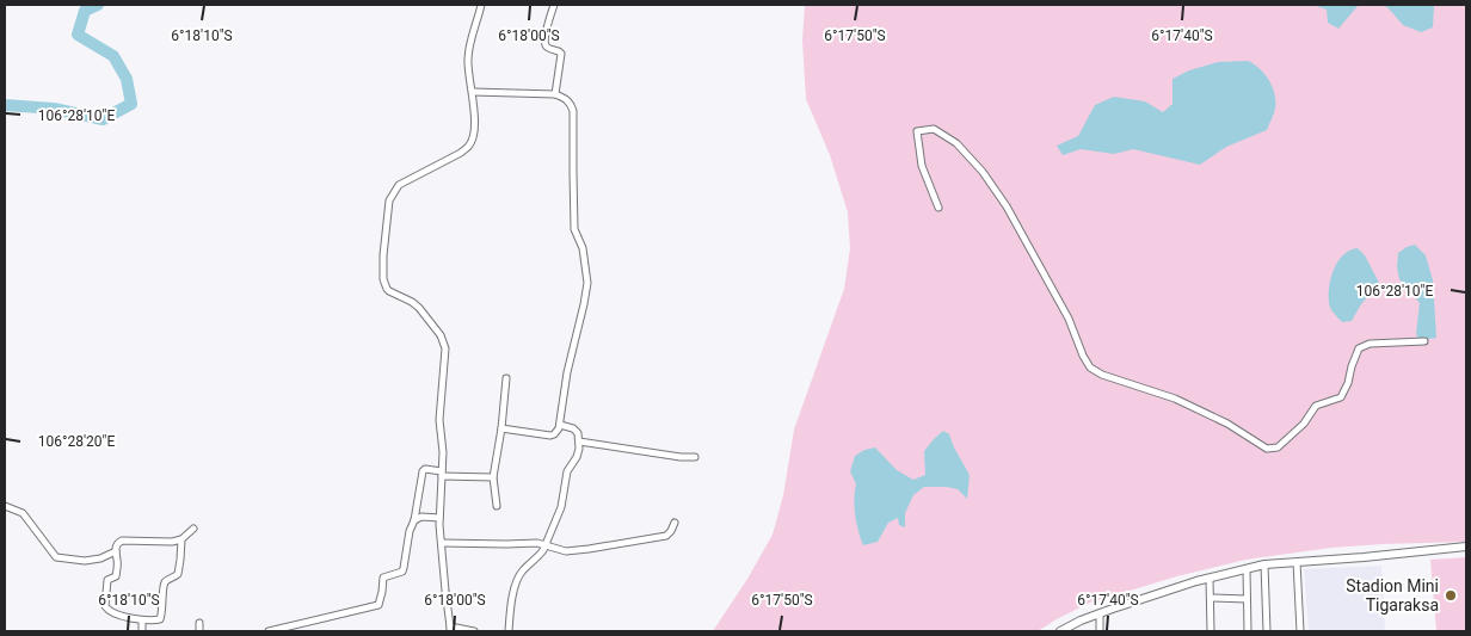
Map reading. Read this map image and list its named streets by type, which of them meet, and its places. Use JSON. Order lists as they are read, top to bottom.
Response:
{
  "places": ["Stadion Mini Tigaraksa"],
  "coordinates": [
    "6°18'10\"S",
    "6°18'00\"S",
    "6°17'50\"S",
    "6°17'40\"S",
    "106°28'10\"E",
    "106°28'20\"E"
  ]
}
